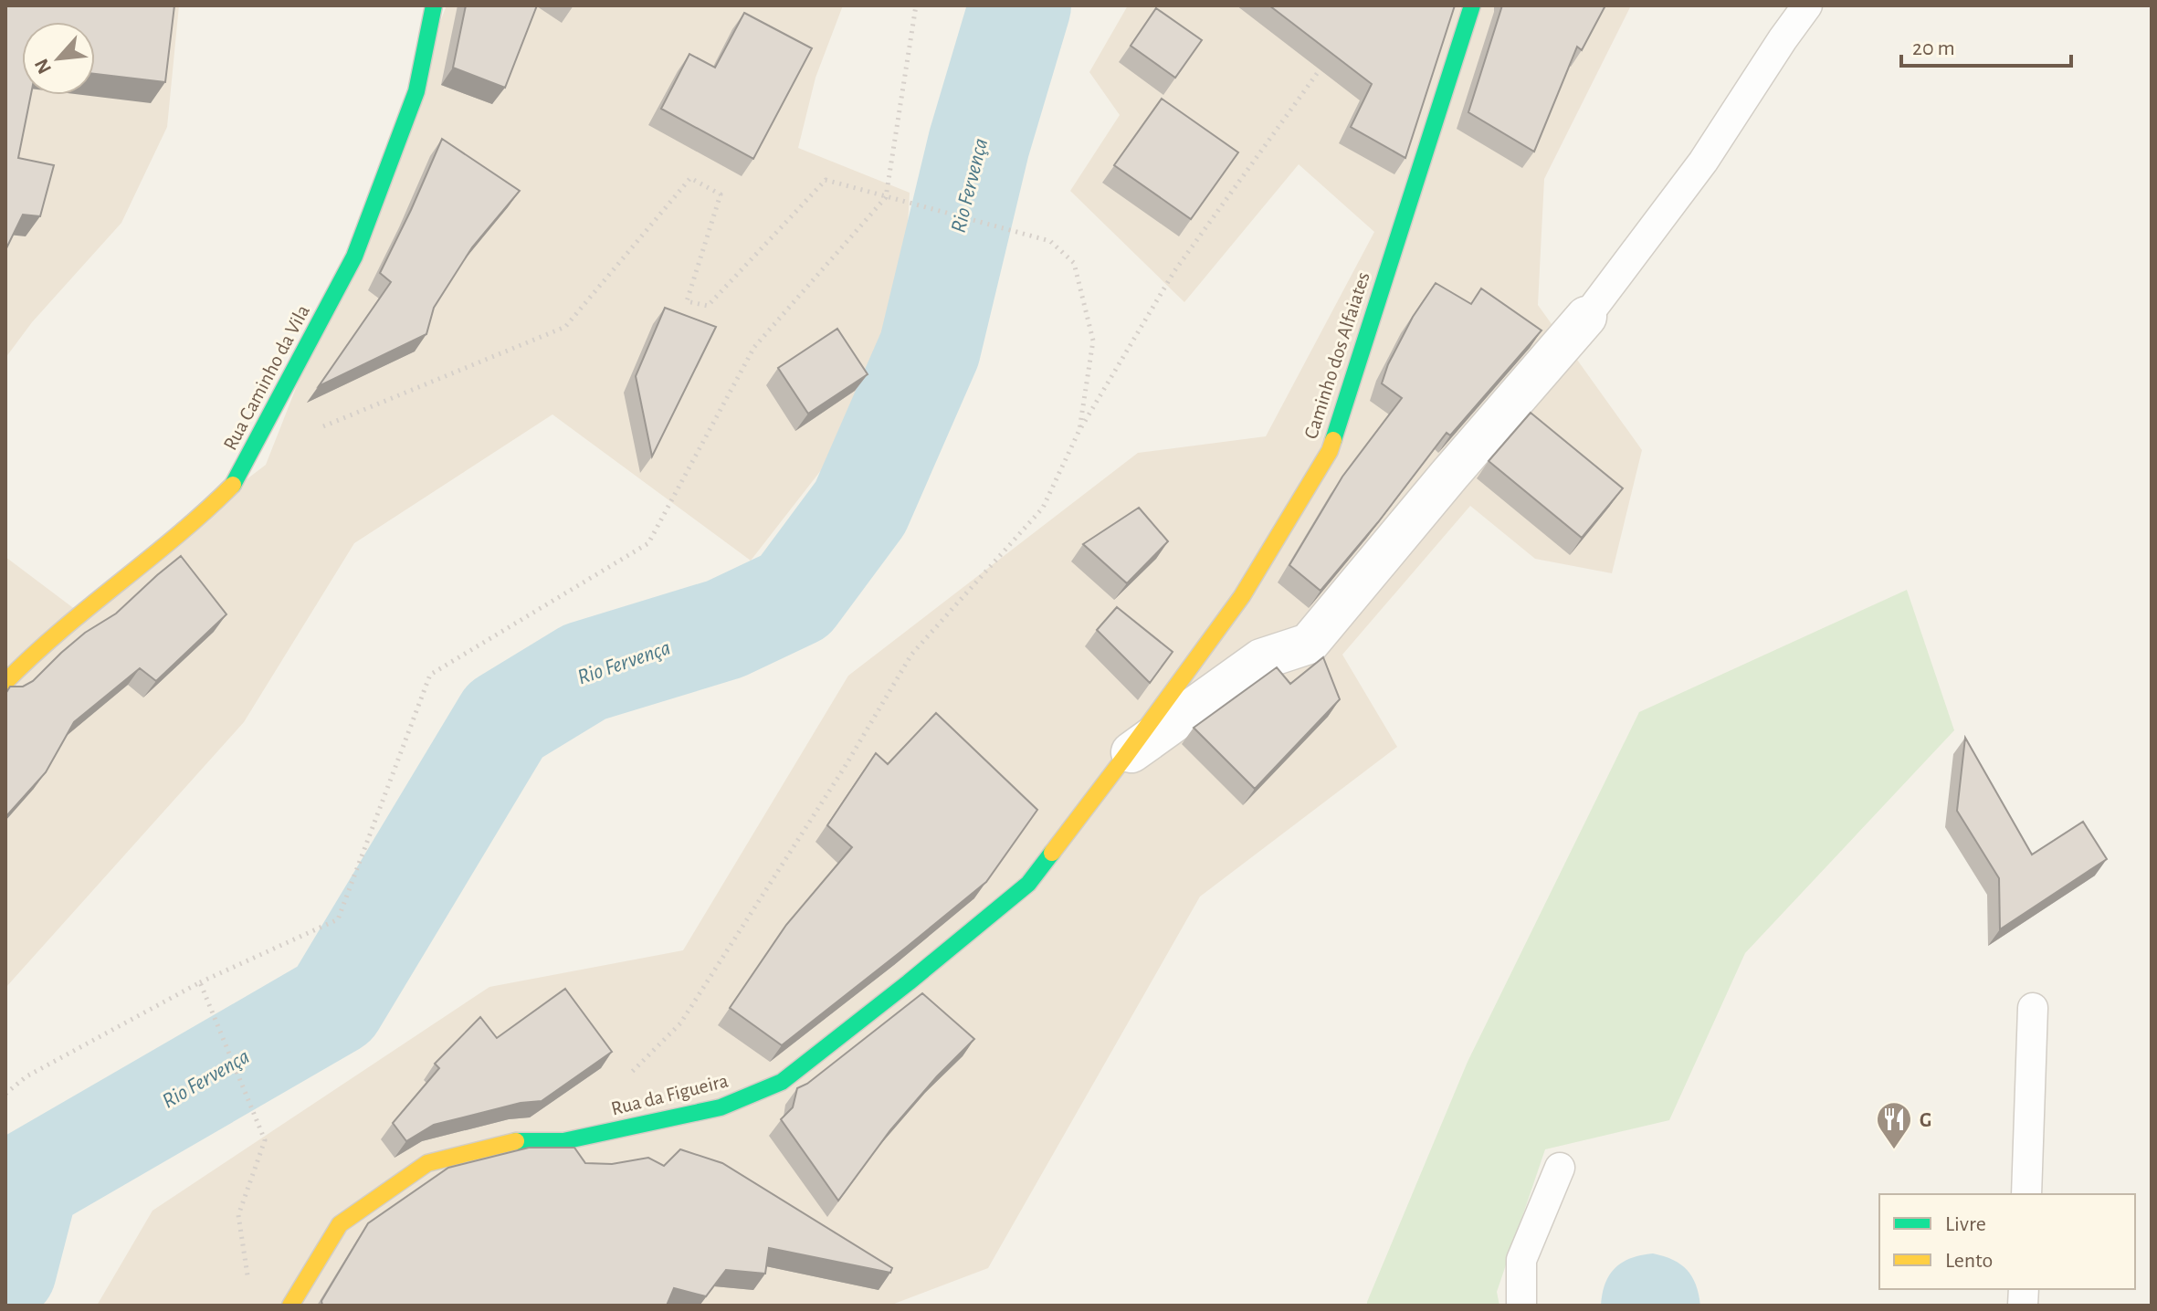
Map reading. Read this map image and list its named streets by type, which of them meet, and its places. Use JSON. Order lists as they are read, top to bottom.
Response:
{
  "streets": {
    "street": ["Caminho dos Alfaiates", "Rua Caminho da Vila", "Rua da Figueira"]
  },
  "crossings": [
    ["Caminho dos Alfaiates", "Rua da Figueira"]
  ],
  "water": ["Rio Fervença"],
  "places": {
    "restaurant": ["G"]
  },
  "legend": ["Livre", "Lento"],
  "scale_bar": "20 m",
  "north": "bottom left"
}
